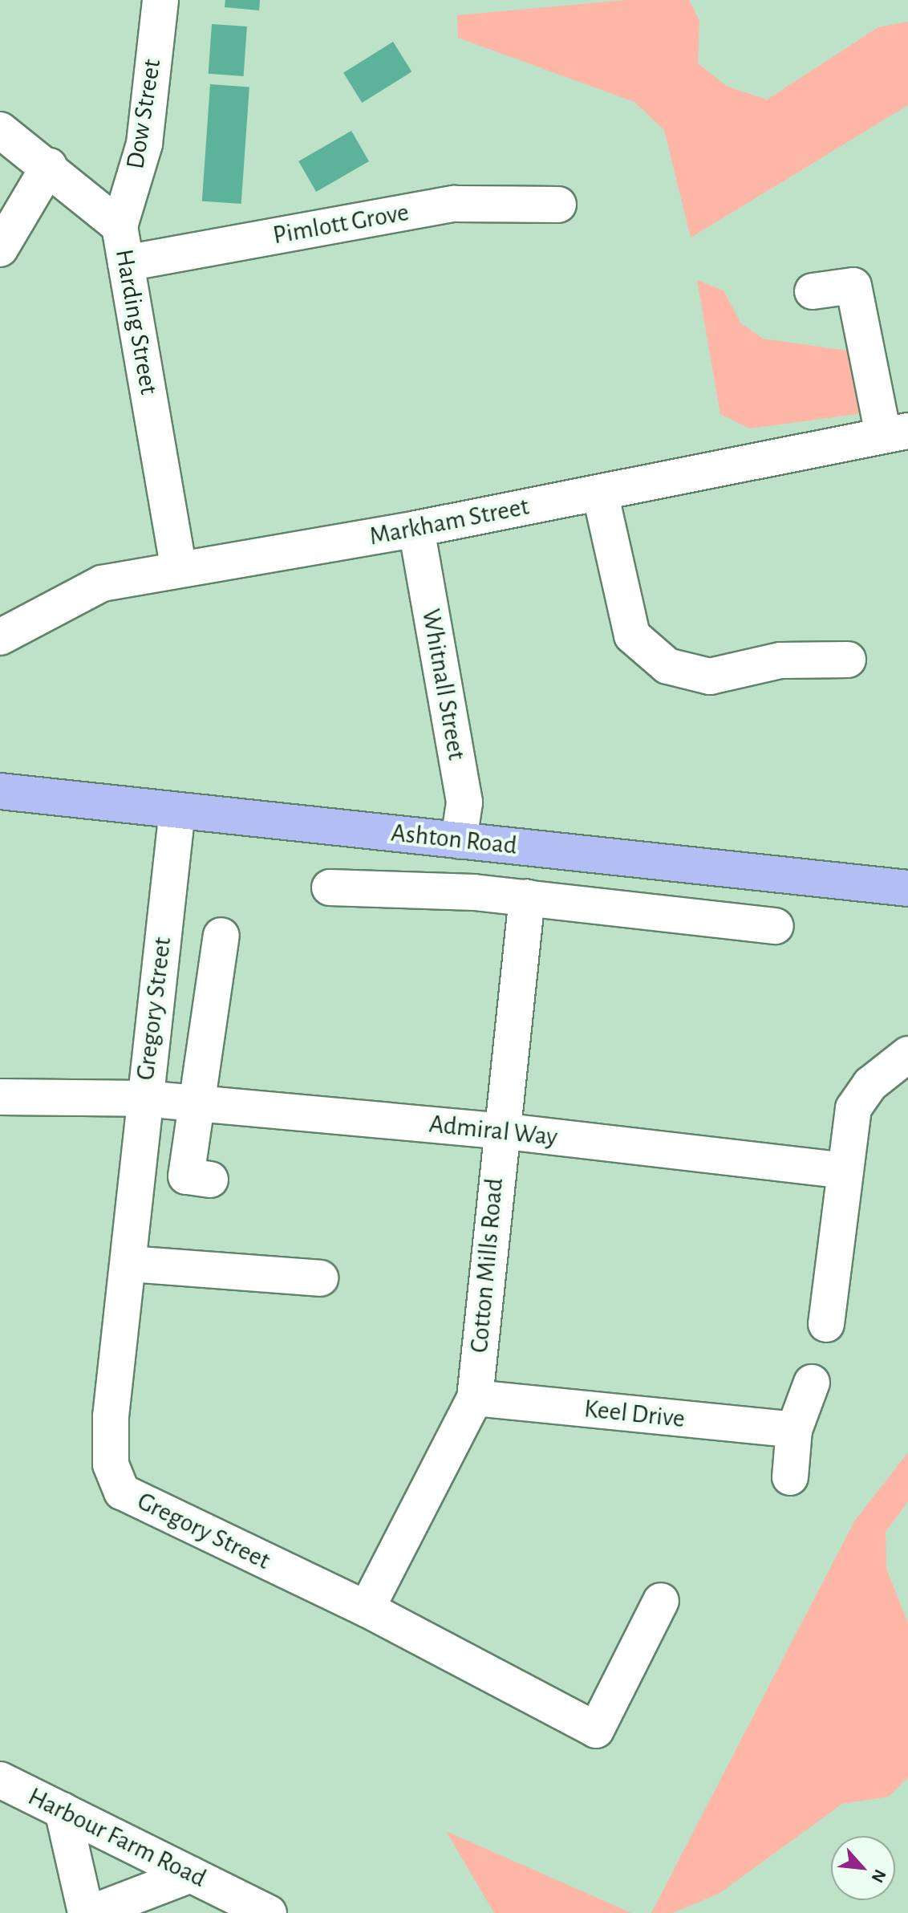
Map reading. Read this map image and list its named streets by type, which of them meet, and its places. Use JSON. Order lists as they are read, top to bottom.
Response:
{
  "streets": {
    "main road": ["Ashton Road"],
    "street": [
      "Dow Street",
      "Pimlott Grove",
      "Harding Street",
      "Markham Street",
      "Whitnall Street",
      "Gregory Street",
      "Admiral Way",
      "Cotton Mills Road",
      "Keel Drive",
      "Harbour Farm Road"
    ]
  },
  "crossings": [
    ["Dow Street", "Harding Street"],
    ["Pimlott Grove", "Harding Street"],
    ["Harding Street", "Markham Street"],
    ["Markham Street", "Whitnall Street"],
    ["Whitnall Street", "Ashton Road"],
    ["Ashton Road", "Gregory Street"],
    ["Gregory Street", "Admiral Way"],
    ["Gregory Street", "Cotton Mills Road"],
    ["Admiral Way", "Cotton Mills Road"],
    ["Cotton Mills Road", "Keel Drive"]
  ],
  "north": "bottom right"
}
